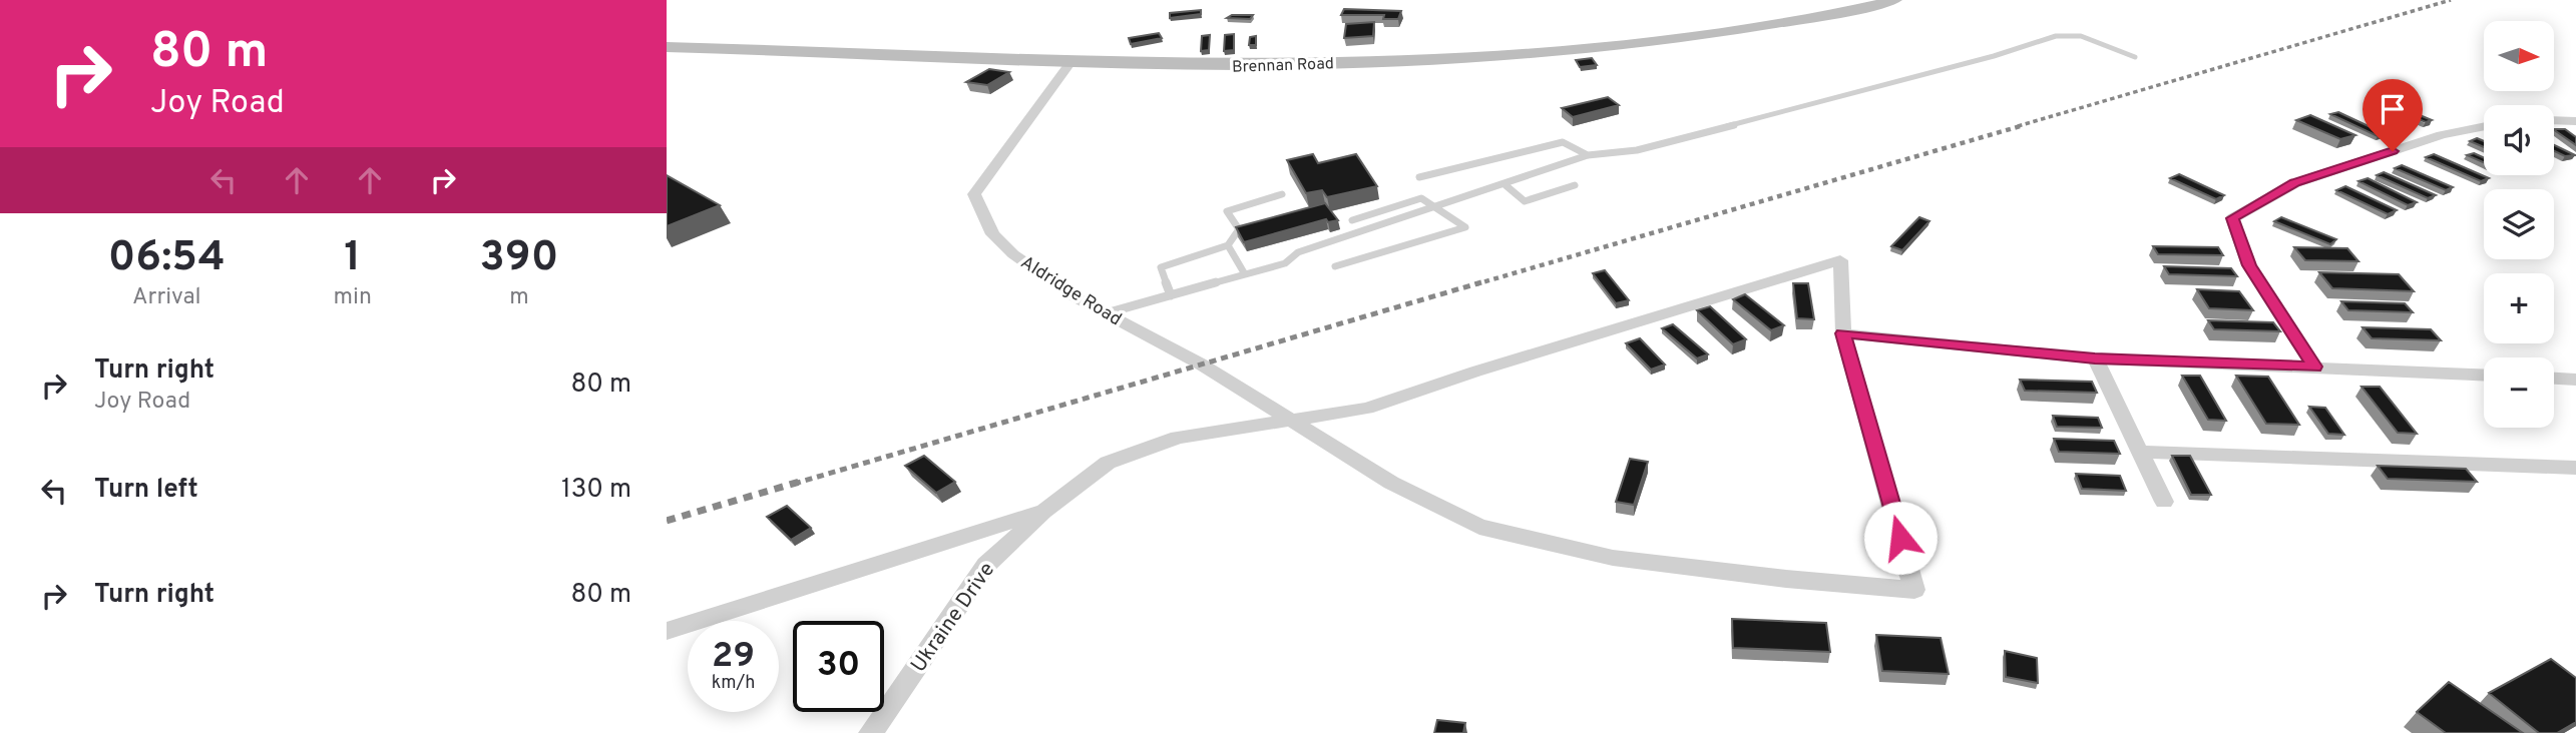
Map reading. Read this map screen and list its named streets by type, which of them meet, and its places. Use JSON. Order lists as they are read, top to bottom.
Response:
{
  "streets": {
    "street": ["Brennan Road", "Aldridge Road", "Ukraine Drive"]
  },
  "crossings": [
    ["Brennan Road", "Aldridge Road"]
  ],
  "north": "right",
  "page": {
    "turn": ["80 m", "Joy Road"],
    "map_buttons": ["+", "−"],
    "eta": [
      "06:54",
      "Arrival",
      "1",
      "min",
      "390",
      "m"
    ],
    "list": [
      {
        "name": "Turn right",
        "note": "Joy Road",
        "value": "80 m"
      },
      {
        "name": "Turn left",
        "value": "130 m"
      },
      {
        "name": "Turn right",
        "value": "80 m"
      }
    ],
    "speed": "29 km/h",
    "limit": "30"
  }
}
